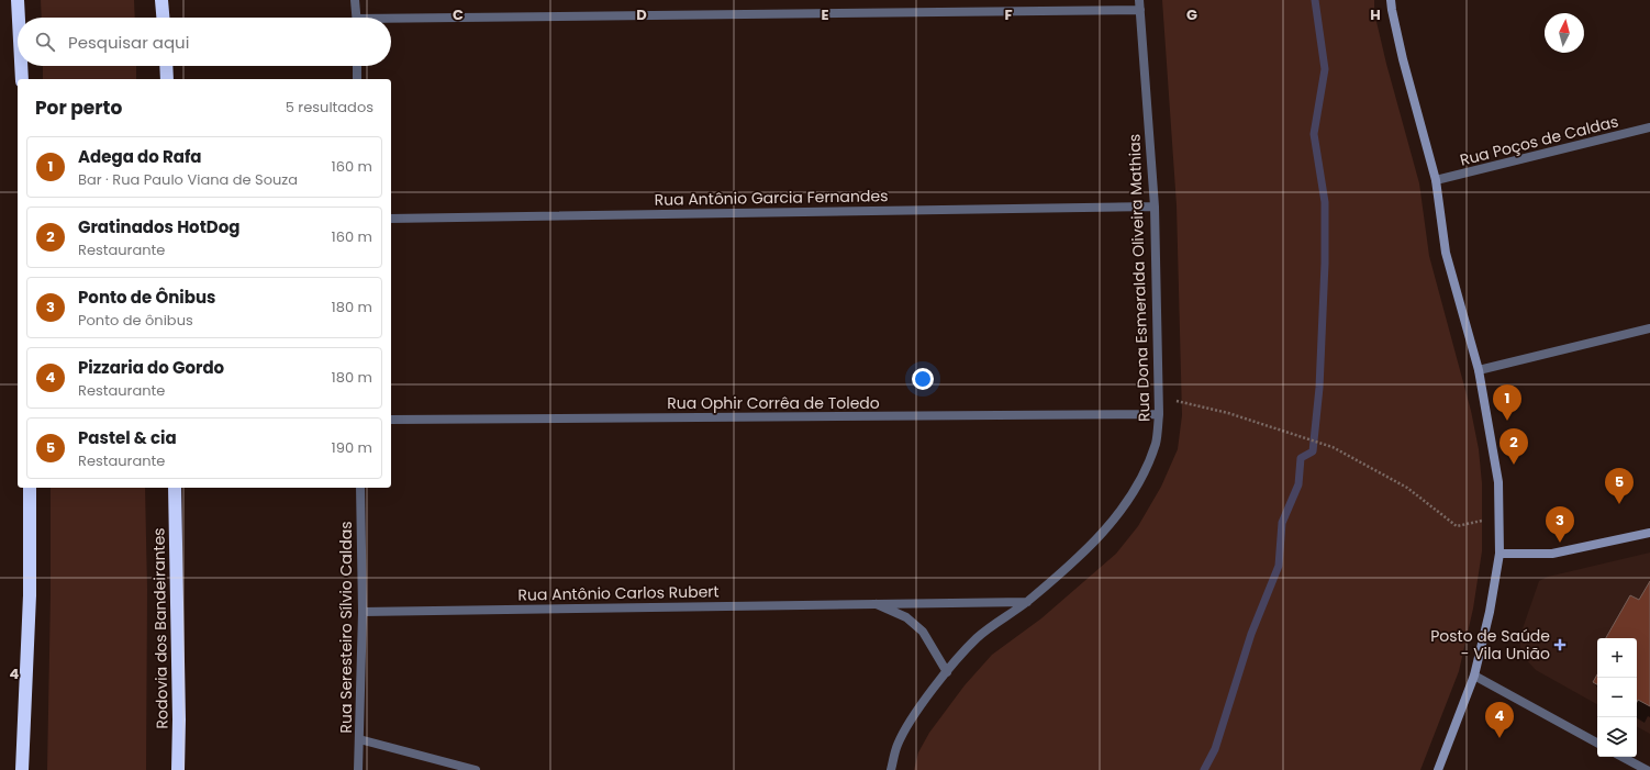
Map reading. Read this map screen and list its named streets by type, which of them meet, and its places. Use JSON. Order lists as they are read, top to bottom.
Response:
{
  "streets": {
    "highway": ["Rodovia dos Bandeirantes"],
    "street": [
      "Rua Poços de Caldas",
      "Rua Antônio Garcia Fernandes",
      "Rua Dona Esmeralda Oliveira Mathias",
      "Rua Ophir Corrêa de Toledo",
      "Rua Antônio Carlos Rubert",
      "Rua Seresteiro Sílvio Caldas"
    ]
  },
  "crossings": [
    ["Rua Antônio Garcia Fernandes", "Rua Dona Esmeralda Oliveira Mathias"],
    ["Rua Dona Esmeralda Oliveira Mathias", "Rua Ophir Corrêa de Toledo"],
    ["Rua Dona Esmeralda Oliveira Mathias", "Rua Antônio Carlos Rubert"],
    ["Rua Antônio Carlos Rubert", "Rua Seresteiro Sílvio Caldas"]
  ],
  "places": {
    "health": ["Posto de Saúde - Vila União"]
  },
  "north": "top",
  "page": {
    "search": "Pesquisar aqui",
    "heading": ["Por perto", "5 resultados"],
    "list": [
      {
        "mark": "1",
        "name": "Adega do Rafa",
        "note": "Bar · Rua Paulo Viana de Souza",
        "value": "160 m"
      },
      {
        "mark": "2",
        "name": "Gratinados HotDog",
        "note": "Restaurante",
        "value": "160 m"
      },
      {
        "mark": "3",
        "name": "Ponto de Ônibus",
        "note": "Ponto de ônibus",
        "value": "180 m"
      },
      {
        "mark": "4",
        "name": "Pizzaria do Gordo",
        "note": "Restaurante",
        "value": "180 m"
      },
      {
        "mark": "5",
        "name": "Pastel & cia",
        "note": "Restaurante",
        "value": "190 m"
      }
    ],
    "pins": [
      "1",
      "2",
      "5",
      "3",
      "4"
    ],
    "map_buttons": ["+", "−"]
  },
  "grid": {
    "columns": [
      "C",
      "D",
      "E",
      "F",
      "G",
      "H"
    ],
    "rows": ["4"]
  }
}
